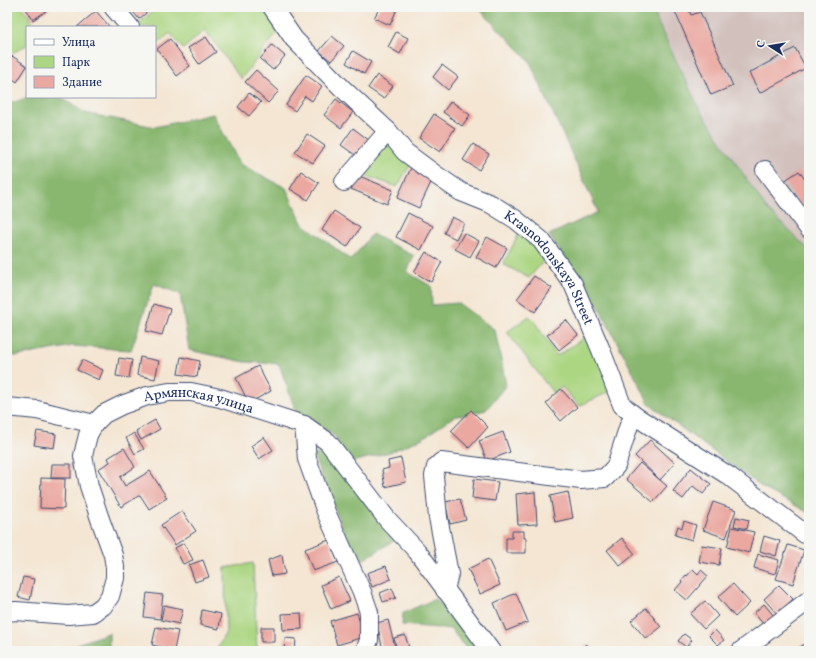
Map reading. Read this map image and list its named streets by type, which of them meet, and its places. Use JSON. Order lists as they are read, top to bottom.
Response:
{
  "streets": {
    "street": ["Krasnodonskaya Street", "Армянская улица"]
  },
  "legend": ["Улица", "Парк", "Здание"],
  "north": "left"
}
